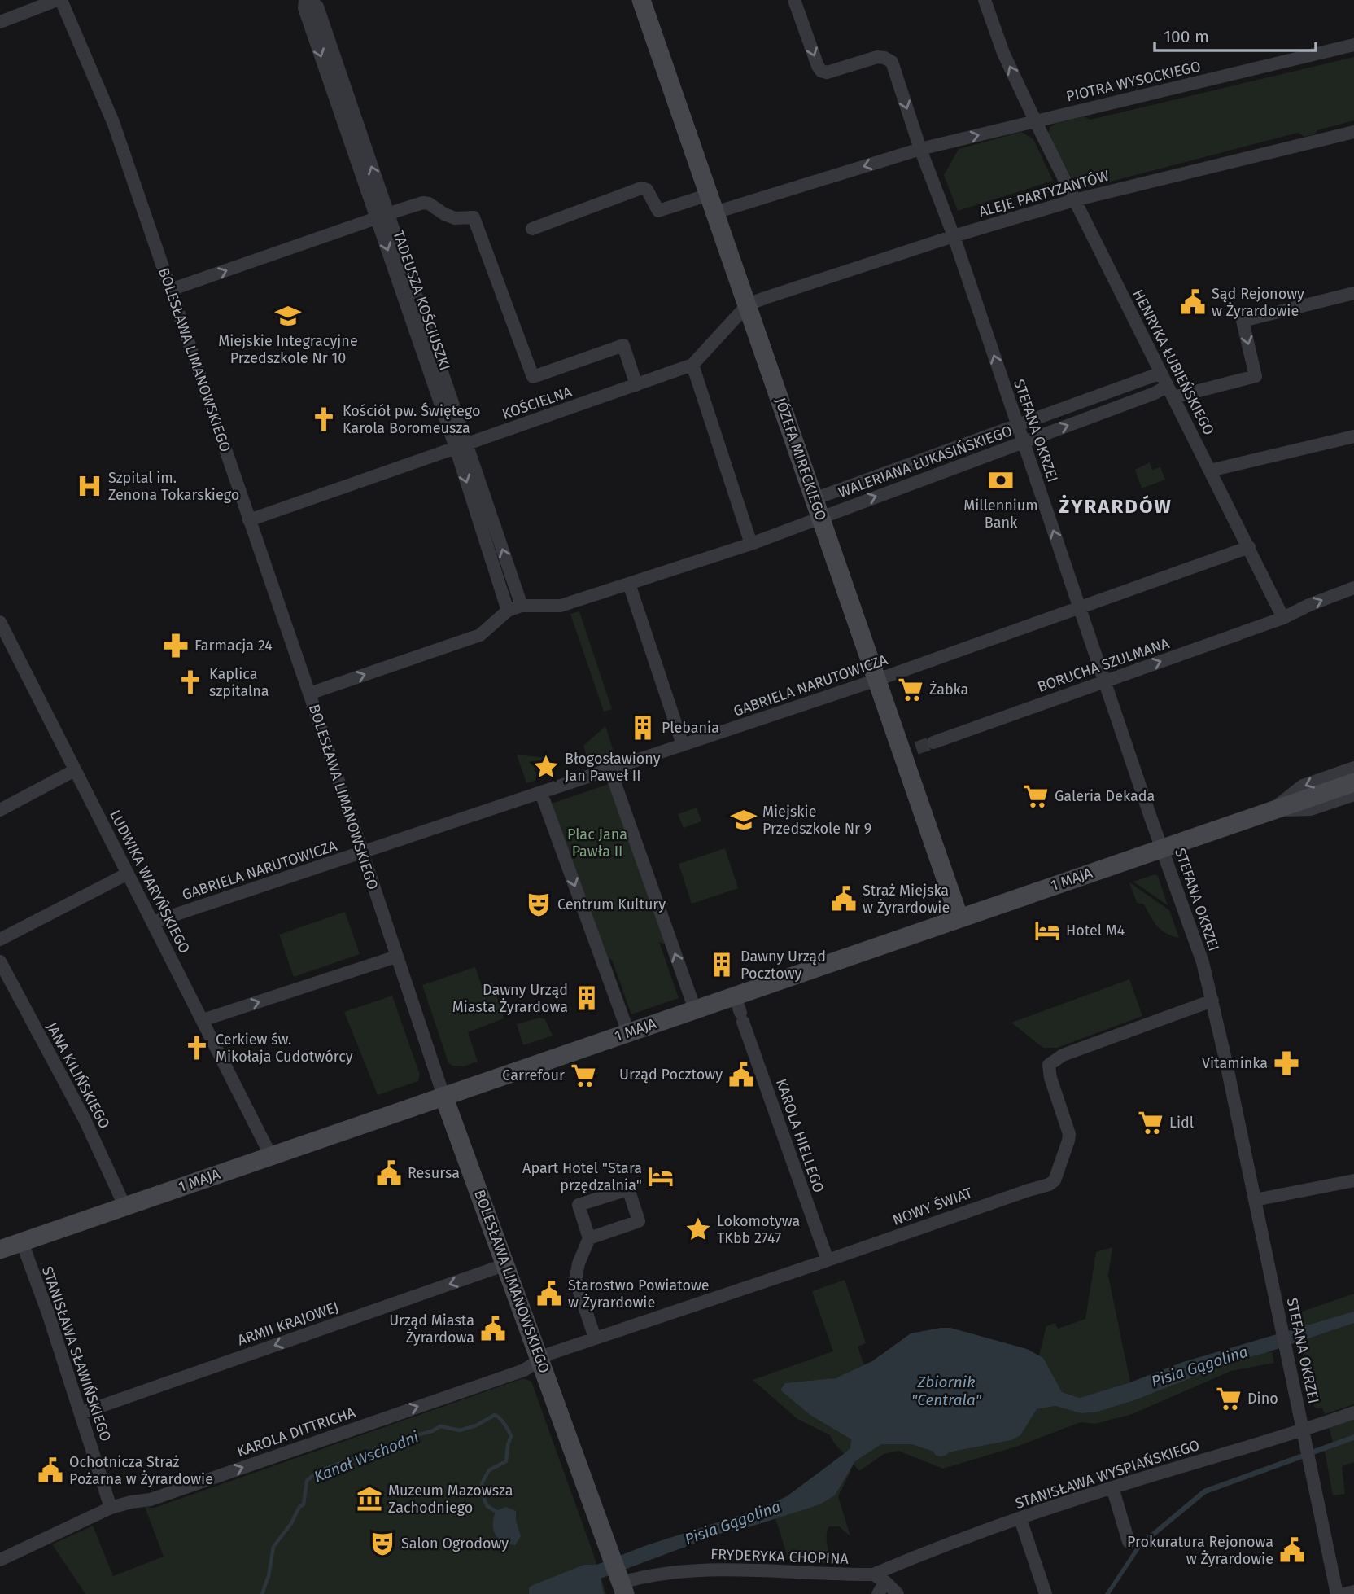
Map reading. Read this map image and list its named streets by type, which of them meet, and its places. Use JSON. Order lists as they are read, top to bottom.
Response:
{
  "streets": {
    "street": [
      "PIOTRA WYSOCKIEGO",
      "ALEJE PARTYZANTÓW",
      "TADEUSZA KOŚCIUSZKI",
      "BOLESŁAWA LIMANOWSKIEGO",
      "HENRYKA ŁUBIEŃSKIEGO",
      "KOŚCIELNA",
      "STEFANA OKRZEI",
      "JÓZEFA MIRECKIEGO",
      "WALERIANA ŁUKASIŃSKIEGO",
      "BORUCHA SZULMANA",
      "GABRIELA NARUTOWICZA",
      "1 MAJA",
      "LUDWIKA WARYŃSKIEGO",
      "JANA KILIŃSKIEGO",
      "KAROLA HIELLEGO",
      "NOWY ŚWIAT",
      "ARMII KRAJOWEJ",
      "STANISŁAWA SŁAWIŃSKIEGO",
      "KAROLA DITTRICHA",
      "STANISŁAWA WYSPIAŃSKIEGO",
      "FRYDERYKA CHOPINA"
    ]
  },
  "crossings": [
    ["PIOTRA WYSOCKIEGO", "HENRYKA ŁUBIEŃSKIEGO"],
    ["PIOTRA WYSOCKIEGO", "JÓZEFA MIRECKIEGO"],
    ["ALEJE PARTYZANTÓW", "HENRYKA ŁUBIEŃSKIEGO"],
    ["ALEJE PARTYZANTÓW", "KOŚCIELNA"],
    ["ALEJE PARTYZANTÓW", "STEFANA OKRZEI"],
    ["ALEJE PARTYZANTÓW", "JÓZEFA MIRECKIEGO"],
    ["TADEUSZA KOŚCIUSZKI", "KOŚCIELNA"],
    ["TADEUSZA KOŚCIUSZKI", "WALERIANA ŁUKASIŃSKIEGO"],
    ["BOLESŁAWA LIMANOWSKIEGO", "KOŚCIELNA"],
    ["BOLESŁAWA LIMANOWSKIEGO", "GABRIELA NARUTOWICZA"],
    ["BOLESŁAWA LIMANOWSKIEGO", "1 MAJA"],
    ["BOLESŁAWA LIMANOWSKIEGO", "NOWY ŚWIAT"],
    ["BOLESŁAWA LIMANOWSKIEGO", "ARMII KRAJOWEJ"],
    ["BOLESŁAWA LIMANOWSKIEGO", "KAROLA DITTRICHA"],
    ["BOLESŁAWA LIMANOWSKIEGO", "FRYDERYKA CHOPINA"],
    ["HENRYKA ŁUBIEŃSKIEGO", "WALERIANA ŁUKASIŃSKIEGO"],
    ["HENRYKA ŁUBIEŃSKIEGO", "BORUCHA SZULMANA"],
    ["HENRYKA ŁUBIEŃSKIEGO", "GABRIELA NARUTOWICZA"],
    ["KOŚCIELNA", "JÓZEFA MIRECKIEGO"],
    ["STEFANA OKRZEI", "WALERIANA ŁUKASIŃSKIEGO"],
    ["STEFANA OKRZEI", "BORUCHA SZULMANA"],
    ["STEFANA OKRZEI", "GABRIELA NARUTOWICZA"],
    ["STEFANA OKRZEI", "1 MAJA"],
    ["STEFANA OKRZEI", "NOWY ŚWIAT"],
    ["STEFANA OKRZEI", "STANISŁAWA WYSPIAŃSKIEGO"],
    ["JÓZEFA MIRECKIEGO", "WALERIANA ŁUKASIŃSKIEGO"],
    ["JÓZEFA MIRECKIEGO", "GABRIELA NARUTOWICZA"],
    ["JÓZEFA MIRECKIEGO", "1 MAJA"],
    ["GABRIELA NARUTOWICZA", "LUDWIKA WARYŃSKIEGO"],
    ["1 MAJA", "LUDWIKA WARYŃSKIEGO"],
    ["1 MAJA", "JANA KILIŃSKIEGO"],
    ["1 MAJA", "KAROLA HIELLEGO"],
    ["1 MAJA", "STANISŁAWA SŁAWIŃSKIEGO"],
    ["KAROLA HIELLEGO", "NOWY ŚWIAT"],
    ["NOWY ŚWIAT", "KAROLA DITTRICHA"],
    ["ARMII KRAJOWEJ", "STANISŁAWA SŁAWIŃSKIEGO"],
    ["STANISŁAWA SŁAWIŃSKIEGO", "KAROLA DITTRICHA"],
    ["STANISŁAWA WYSPIAŃSKIEGO", "FRYDERYKA CHOPINA"]
  ],
  "one_way": ["BORUCHA SZULMANA", "ARMII KRAJOWEJ", "KAROLA DITTRICHA"],
  "districts": ["ŻYRARDÓW"],
  "water": ["Pisia Gągolina", "Zbiornik \"Centrala\"", "Kanał Wschodni"],
  "parks": ["Plac Jana Pawła II"],
  "places": {
    "public building": [
      "Sąd Rejonowy w Żyrardowie",
      "Straż Miejska w Żyrardowie",
      "Urząd Pocztowy",
      "Resursa",
      "Starostwo Powiatowe w Żyrardowie",
      "Urząd Miasta Żyrardowa",
      "Ochotnicza Straż Pożarna w Żyrardowie",
      "Prokuratura Rejonowa w Żyrardowie"
    ],
    "school or university": ["Miejskie Integracyjne Przedszkole Nr 10", "Miejskie Przedszkole Nr 9"],
    "church": ["Kościół pw. Świętego Karola Boromeusza", "Kaplica szpitalna", "Cerkiew św. Mikołaja Cudotwórcy"],
    "bank": ["Millennium Bank"],
    "hospital": ["Szpital im. Zenona Tokarskiego"],
    "pharmacy": ["Farmacja 24", "Vitaminka"],
    "supermarket": [
      "Żabka",
      "Galeria Dekada",
      "Carrefour",
      "Lidl",
      "Dino"
    ],
    "building": ["Plebania", "Dawny Urząd Pocztowy", "Dawny Urząd Miasta Żyrardowa"],
    "place": ["Błogosławiony Jan Paweł II", "Lokomotywa TKbb 2747"],
    "theatre": ["Centrum Kultury", "Salon Ogrodowy"],
    "hotel": ["Hotel M4", "Apart Hotel \"Stara przędzalnia\""],
    "museum": ["Muzeum Mazowsza Zachodniego"]
  },
  "scale_bar": "100 m"
}
